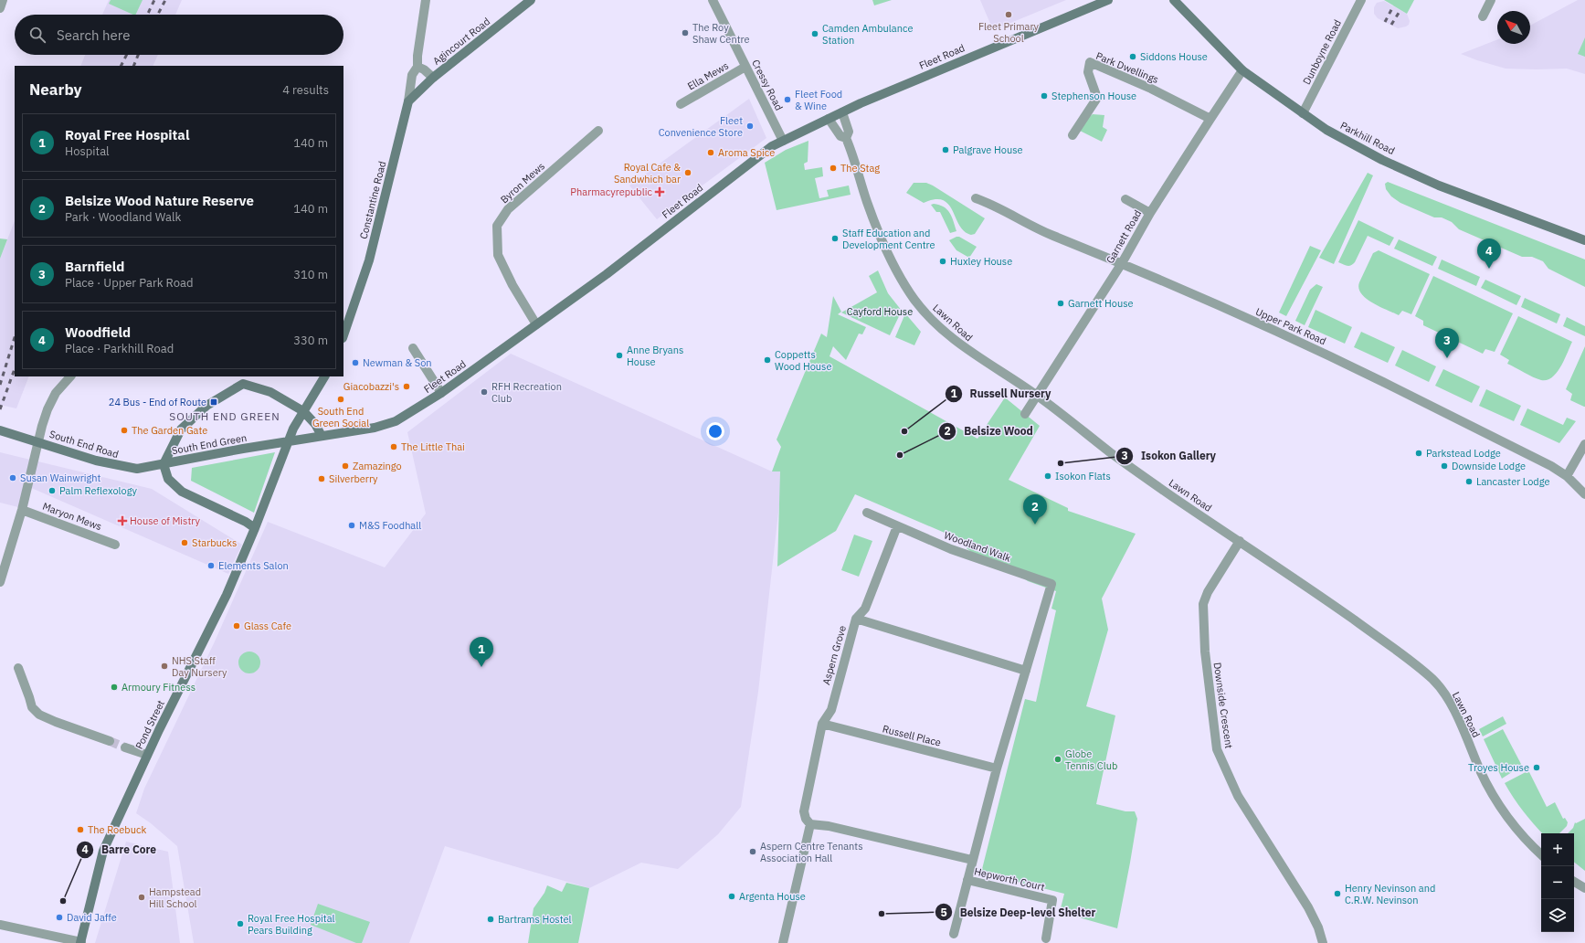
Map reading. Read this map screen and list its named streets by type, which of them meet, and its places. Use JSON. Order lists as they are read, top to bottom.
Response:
{
  "streets": {
    "main road": [
      "Agincourt Road",
      "Fleet Road",
      "Parkhill Road",
      "Constantine Road",
      "South End Road",
      "South End Green",
      "Pond Street"
    ],
    "street": [
      "Dunboyne Road",
      "Park Dwellings",
      "Ella Mews",
      "Cressy Road",
      "Byron Mews",
      "Garnett Road",
      "Lawn Road",
      "Upper Park Road",
      "Maryon Mews",
      "Woodland Walk",
      "Aspern Grove",
      "Downside Crescent",
      "Russell Place",
      "Hepworth Court"
    ]
  },
  "crossings": [
    ["Agincourt Road", "Constantine Road"],
    ["Dunboyne Road", "Parkhill Road"],
    ["Fleet Road", "Cressy Road"],
    ["Fleet Road", "Byron Mews"],
    ["Fleet Road", "Lawn Road"],
    ["Fleet Road", "South End Green"],
    ["Fleet Road", "Pond Street"],
    ["Park Dwellings", "Garnett Road"],
    ["Ella Mews", "Cressy Road"],
    ["Parkhill Road", "Garnett Road"],
    ["Garnett Road", "Lawn Road"],
    ["Garnett Road", "Upper Park Road"],
    ["Lawn Road", "Downside Crescent"],
    ["South End Road", "South End Green"],
    ["South End Green", "Pond Street"],
    ["Woodland Walk", "Aspern Grove"],
    ["Aspern Grove", "Russell Place"]
  ],
  "districts": ["SOUTH END GREEN"],
  "parks": ["Cayford House"],
  "places": {
    "other": [
      "Fleet Primary School",
      "The Roy Shaw Centre",
      "Camden Ambulance Station",
      "Siddons House",
      "Stephenson House",
      "Fleet Food & Wine",
      "Fleet Convenience Store",
      "Palgrave House",
      "Aroma Spice",
      "The Stag",
      "Royal Cafe & Sandwhich bar",
      "Staff Education and Development Centre",
      "Huxley House",
      "Garnett House",
      "Anne Bryans House",
      "Coppetts Wood House",
      "Newman & Son",
      "Giacobazzi's",
      "RFH Recreation Club",
      "South End Green Social",
      "The Garden Gate",
      "Russell Nursery",
      "The Little Thai",
      "Parkstead Lodge",
      "Belsize Wood",
      "Isokon Gallery",
      "Zamazingo",
      "Downside Lodge",
      "Isokon Flats",
      "Susan Wainwright",
      "Silverberry",
      "Lancaster Lodge",
      "Palm Reflexology",
      "M&S Foodhall",
      "Starbucks",
      "Elements Salon",
      "Glass Cafe",
      "NHS Staff Day Nursery",
      "Armoury Fitness",
      "Globe Tennis Club",
      "Troyes House",
      "The Roebuck",
      "Aspern Centre Tenants Association Hall",
      "Henry Nevinson and C.R.W. Nevinson",
      "Argenta House",
      "Hampstead Hill School",
      "Barre Core",
      "Belsize Deep-level Shelter",
      "David Jaffe",
      "Bartrams Hostel",
      "Royal Free Hospital Pears Building"
    ],
    "health": ["Pharmacyrepublic", "House of Mistry"],
    "transit": ["24 Bus - End of Route"]
  },
  "north": "top left",
  "page": {
    "search": "Search here",
    "heading": ["Nearby", "4 results"],
    "list": [
      {
        "mark": "1",
        "name": "Royal Free Hospital",
        "note": "Hospital",
        "value": "140 m"
      },
      {
        "mark": "2",
        "name": "Belsize Wood Nature Reserve",
        "note": "Park · Woodland Walk",
        "value": "140 m"
      },
      {
        "mark": "3",
        "name": "Barnfield",
        "note": "Place · Upper Park Road",
        "value": "310 m"
      },
      {
        "mark": "4",
        "name": "Woodfield",
        "note": "Place · Parkhill Road",
        "value": "330 m"
      }
    ],
    "pins": [
      "4",
      "3",
      "2",
      "1"
    ],
    "map_buttons": ["+", "−"]
  }
}
